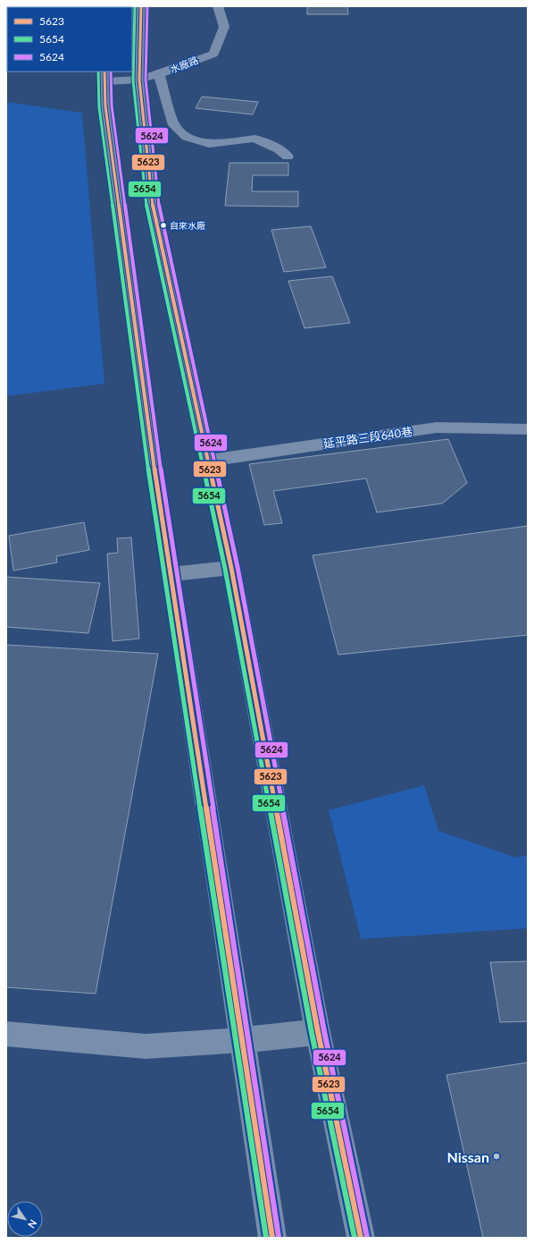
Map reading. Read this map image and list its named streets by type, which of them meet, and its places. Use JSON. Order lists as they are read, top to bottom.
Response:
{
  "streets": {
    "street": ["水廠路", "延平路三段640巷"]
  },
  "places": ["自來水廠", "Nissan"],
  "lines": ["transit line 5623", "transit line 5654", "transit line 5624"],
  "legend": ["5623", "5654", "5624"],
  "north": "bottom right"
}
